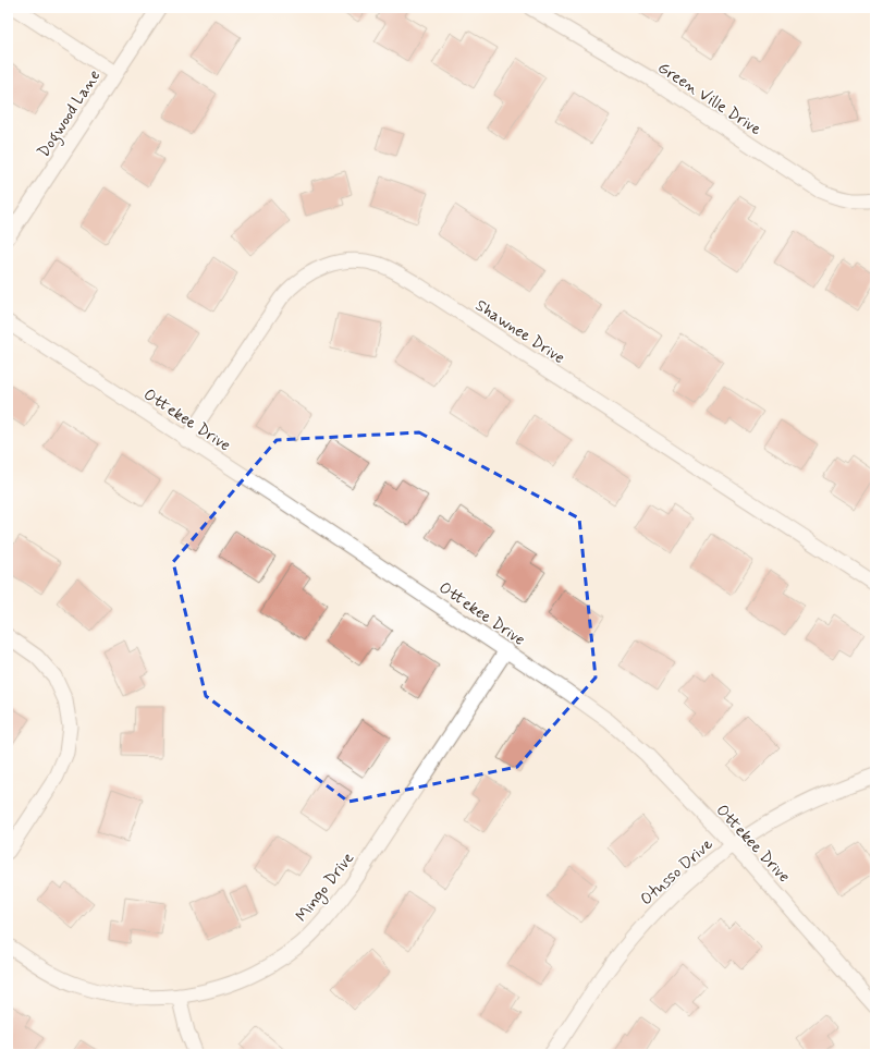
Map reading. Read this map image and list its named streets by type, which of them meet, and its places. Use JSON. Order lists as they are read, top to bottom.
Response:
{
  "streets": {
    "street": [
      "Green Ville Drive",
      "Dogwood Lane",
      "Shawnee Drive",
      "Ottekee Drive",
      "Otusso Drive",
      "Mingo Drive"
    ]
  },
  "crossings": [
    ["Shawnee Drive", "Ottekee Drive"],
    ["Ottekee Drive", "Otusso Drive"],
    ["Ottekee Drive", "Mingo Drive"]
  ]
}
